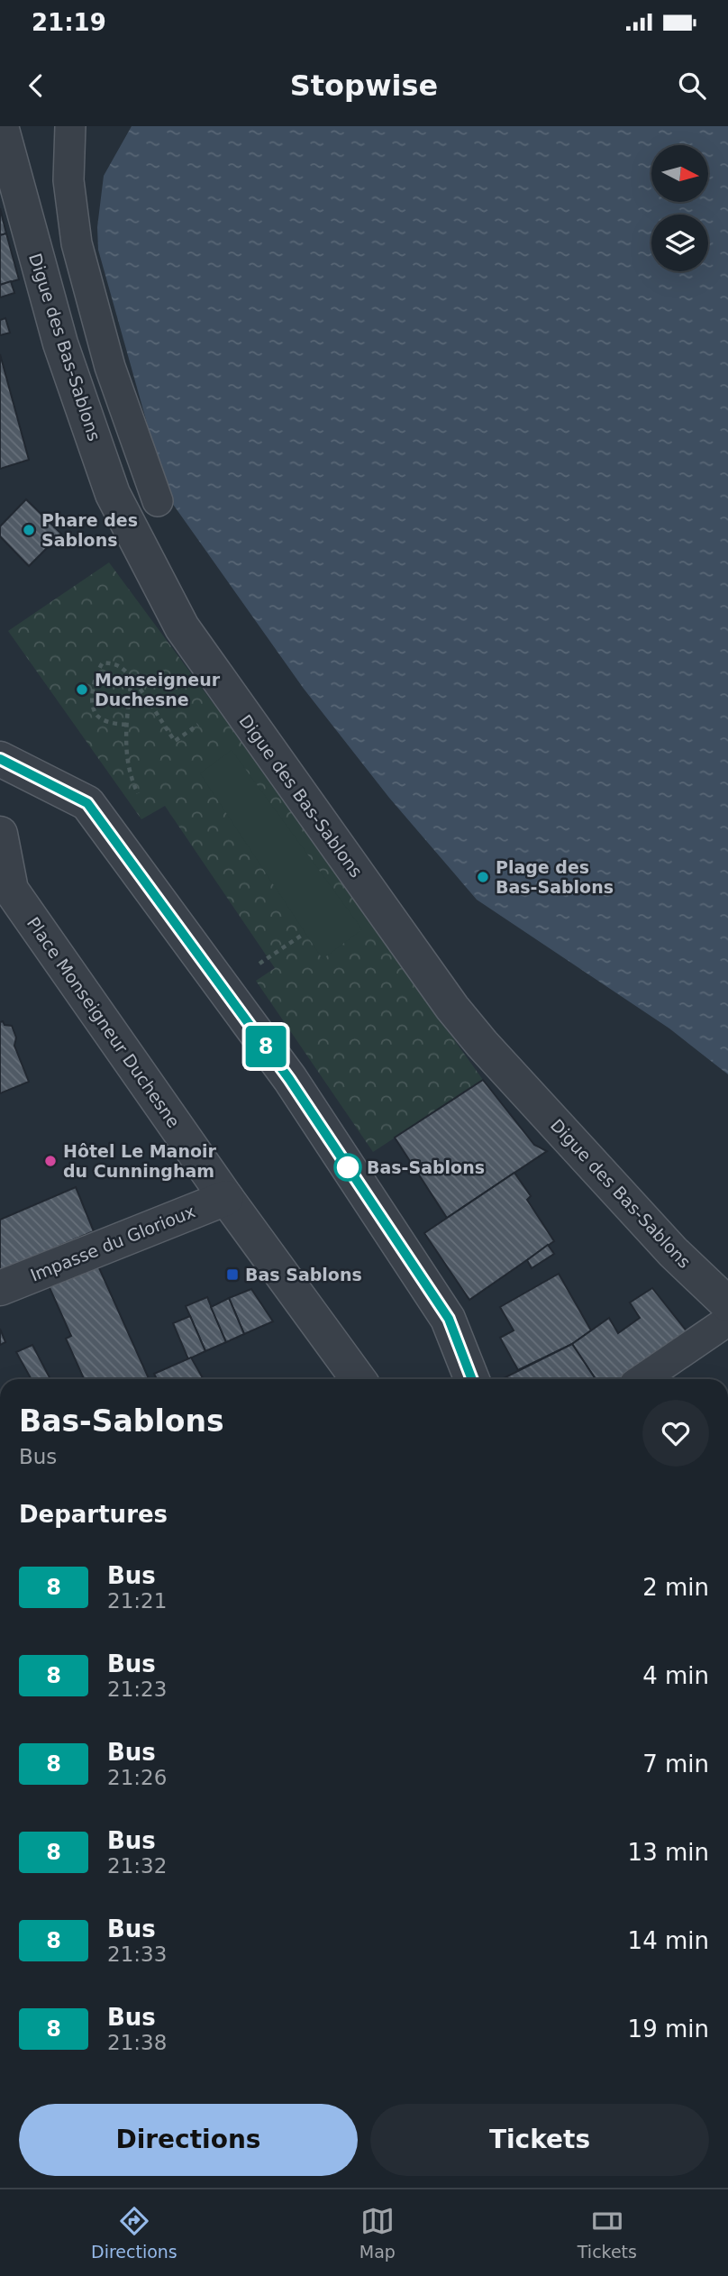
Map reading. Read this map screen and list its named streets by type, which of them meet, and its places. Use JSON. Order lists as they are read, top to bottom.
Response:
{
  "streets": {
    "street": ["Digue des Bas-Sablons", "Place Monseigneur Duchesne", "Impasse du Glorioux"]
  },
  "crossings": [
    ["Place Monseigneur Duchesne", "Impasse du Glorioux"]
  ],
  "places": {
    "other": [
      "Phare des Sablons",
      "Monseigneur Duchesne",
      "Plage des Bas-Sablons",
      "Hôtel Le Manoir du Cunningham",
      "Bas-Sablons"
    ],
    "transit": ["Bas Sablons"]
  },
  "lines": ["bus line 8"],
  "north": "right",
  "page": {
    "status": "21:19",
    "header": "Stopwise",
    "on_map": "8",
    "heading": [
      ["Bas-Sablons", "Bus"],
      "Departures"
    ],
    "list": [
      {
        "mark": "8",
        "name": "Bus",
        "note": "21:21",
        "value": "2 min"
      },
      {
        "mark": "8",
        "name": "Bus",
        "note": "21:23",
        "value": "4 min"
      },
      {
        "mark": "8",
        "name": "Bus",
        "note": "21:26",
        "value": "7 min"
      },
      {
        "mark": "8",
        "name": "Bus",
        "note": "21:32",
        "value": "13 min"
      },
      {
        "mark": "8",
        "name": "Bus",
        "note": "21:33",
        "value": "14 min"
      },
      {
        "mark": "8",
        "name": "Bus",
        "note": "21:38",
        "value": "19 min"
      }
    ],
    "buttons": ["Directions", "Tickets"],
    "tabs": ["Directions", "Map", "Tickets"]
  }
}
